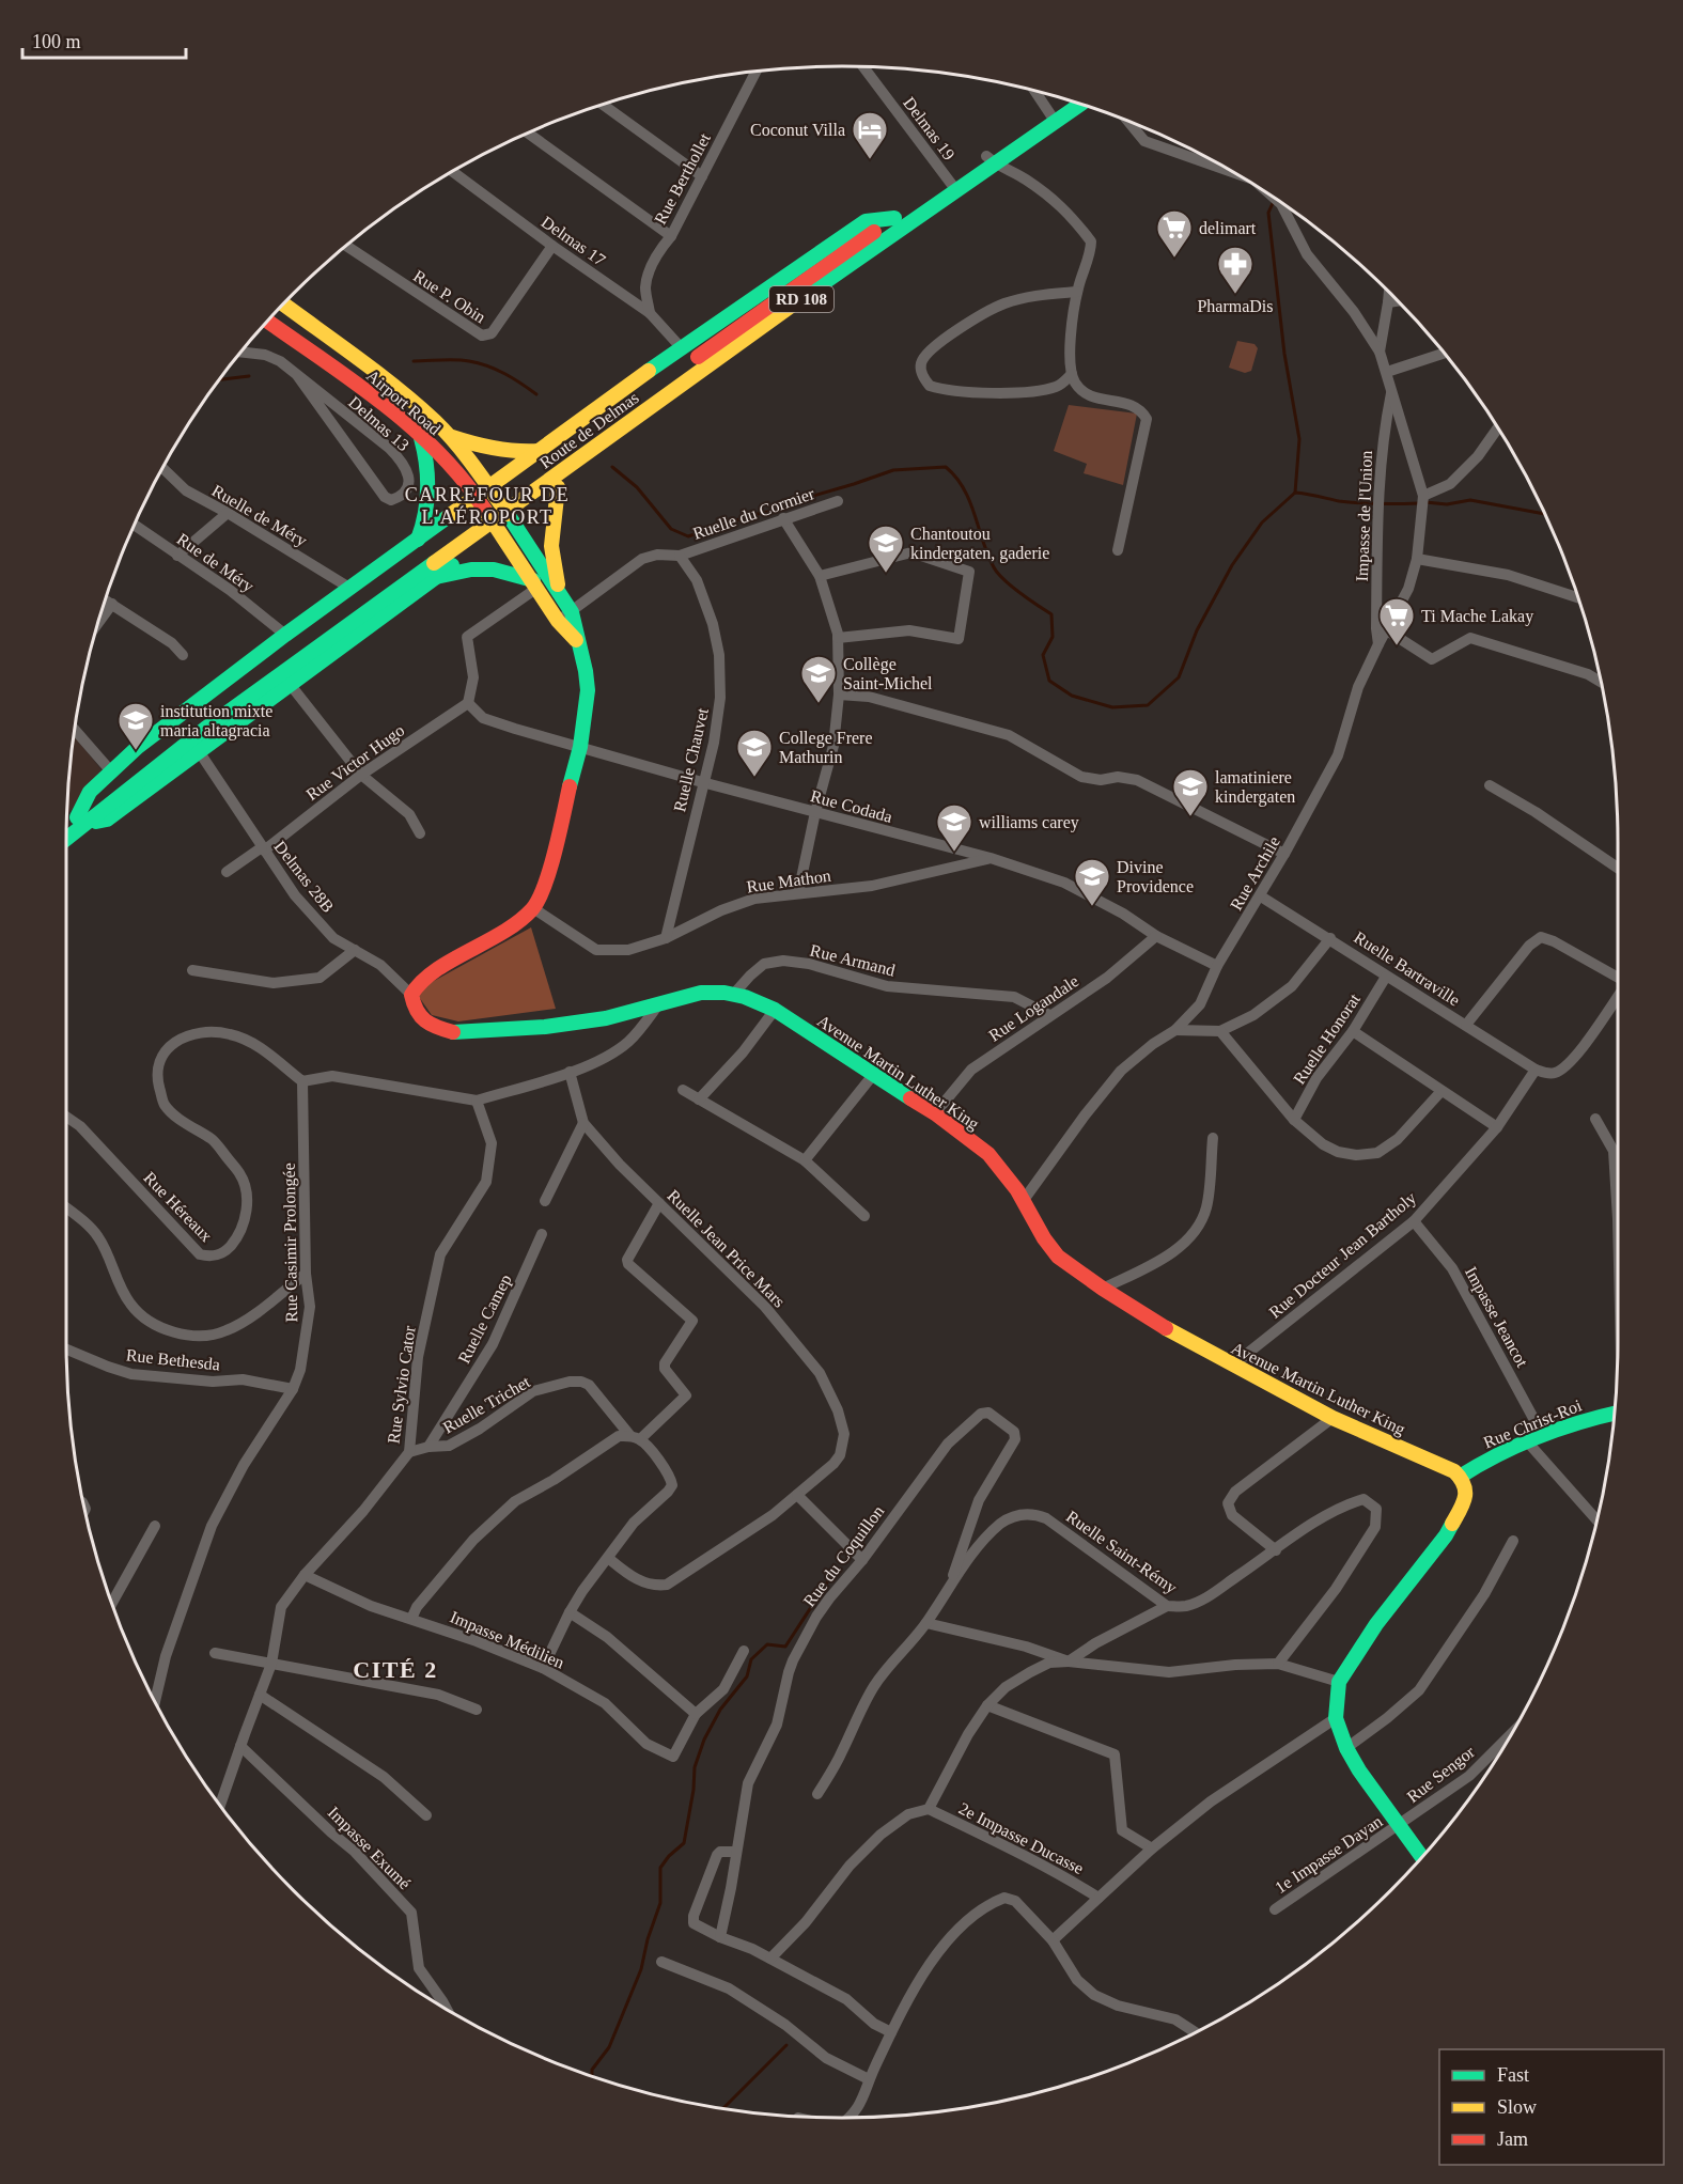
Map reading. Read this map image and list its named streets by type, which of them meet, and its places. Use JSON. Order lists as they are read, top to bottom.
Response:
{
  "streets": {
    "main road": [
      "RD 108",
      "Airport Road",
      "Route de Delmas",
      "Avenue Martin Luther King",
      "Rue Christ-Roi"
    ],
    "street": [
      "Delmas 19",
      "Rue Berthollet",
      "Delmas 17",
      "Rue P. Obin",
      "Delmas 13",
      "Ruelle du Cormier",
      "Ruelle de Méry",
      "Impasse de l'Union",
      "Rue de Méry",
      "Ruelle Chauvet",
      "Rue Victor Hugo",
      "Rue Codada",
      "Rue Archile",
      "Delmas 28B",
      "Rue Mathon",
      "Rue Armand",
      "Ruelle Bartraville",
      "Rue Logandale",
      "Ruelle Honorat",
      "Rue Héreaux",
      "Rue Casimir Prolongée",
      "Ruelle Jean Price Mars",
      "Rue Docteur Jean Bartholy",
      "Impasse Jeancot",
      "Ruelle Camep",
      "Rue Bethesda",
      "Rue Sylvio Cator",
      "Ruelle Trichet",
      "Ruelle Saint-Rémy",
      "Rue du Coquillon",
      "Impasse Médilien",
      "Rue Sengor",
      "2e Impasse Ducasse",
      "Impasse Exumé",
      "1e Impasse Dayan"
    ]
  },
  "crossings": [
    ["Delmas 19", "Route de Delmas"],
    ["Rue Berthollet", "Delmas 17"],
    ["Delmas 17", "Rue P. Obin"],
    ["Ruelle du Cormier", "Ruelle Chauvet"],
    ["Impasse de l'Union", "Rue Archile"],
    ["Ruelle Chauvet", "Rue Codada"],
    ["Ruelle Chauvet", "Rue Mathon"],
    ["Rue Victor Hugo", "Rue Codada"],
    ["Rue Victor Hugo", "Delmas 28B"],
    ["Rue Codada", "Rue Archile"],
    ["Rue Codada", "Rue Mathon"],
    ["Rue Codada", "Rue Logandale"],
    ["Rue Archile", "Ruelle Bartraville"],
    ["Rue Archile", "Avenue Martin Luther King"],
    ["Delmas 28B", "Avenue Martin Luther King"],
    ["Rue Armand", "Rue Logandale"],
    ["Rue Armand", "Avenue Martin Luther King"],
    ["Ruelle Bartraville", "Ruelle Honorat"],
    ["Ruelle Bartraville", "Rue Docteur Jean Bartholy"],
    ["Rue Logandale", "Avenue Martin Luther King"],
    ["Avenue Martin Luther King", "Rue Docteur Jean Bartholy"],
    ["Avenue Martin Luther King", "Rue Christ-Roi"],
    ["Rue Héreaux", "Rue Casimir Prolongée"],
    ["Rue Casimir Prolongée", "Rue Bethesda"],
    ["Rue Docteur Jean Bartholy", "Impasse Jeancot"],
    ["Impasse Jeancot", "Rue Christ-Roi"],
    ["Ruelle Camep", "Ruelle Trichet"],
    ["Rue Sylvio Cator", "Ruelle Trichet"],
    ["Rue Sylvio Cator", "Impasse Médilien"],
    ["Rue Sylvio Cator", "Impasse Exumé"],
    ["Ruelle Saint-Rémy", "Rue du Coquillon"],
    ["Rue Sengor", "1e Impasse Dayan"]
  ],
  "districts": ["CARREFOUR DE L'AÉROPORT", "CITÉ 2"],
  "places": {
    "hotel": ["Coconut Villa"],
    "supermarket": ["delimart", "Ti Mache Lakay"],
    "pharmacy": ["PharmaDis"],
    "school or university": [
      "Chantoutou kindergaten, gaderie",
      "Collège Saint-Michel",
      "institution mixte maria altagracia",
      "College Frere Mathurin",
      "lamatiniere kindergaten",
      "williams carey",
      "Divine Providence"
    ]
  },
  "legend": ["Fast", "Slow", "Jam"],
  "scale_bar": "100 m"
}
